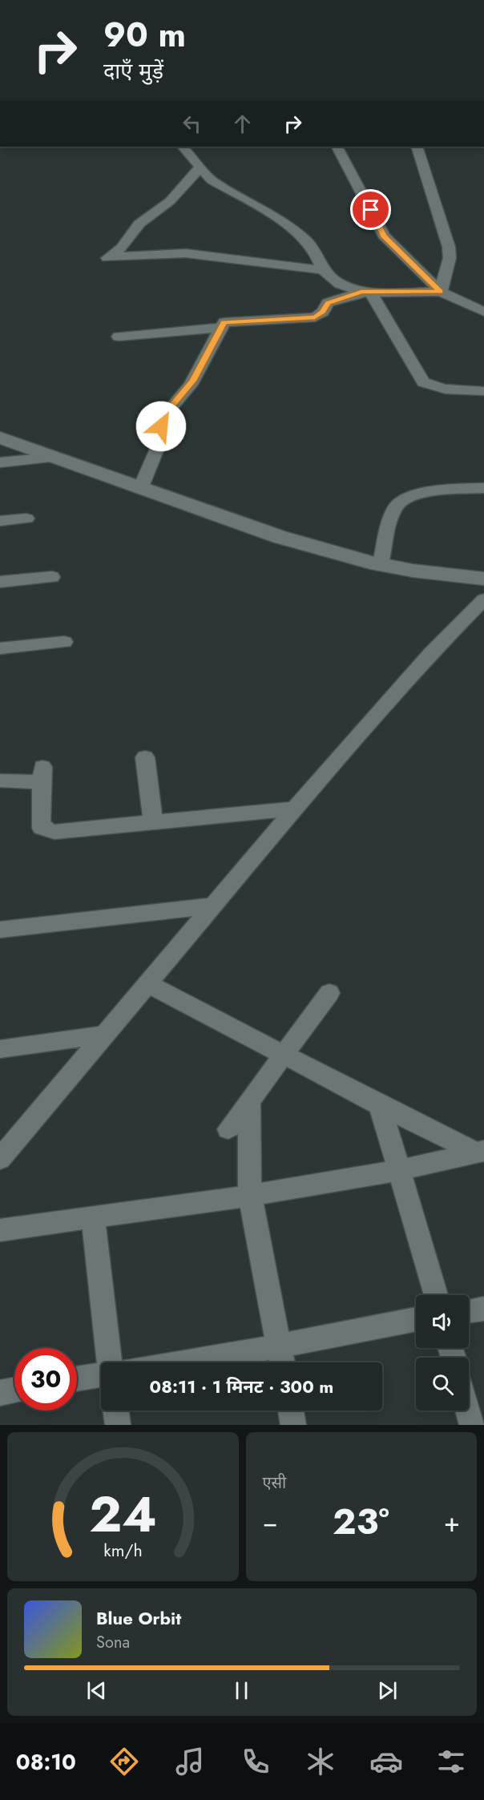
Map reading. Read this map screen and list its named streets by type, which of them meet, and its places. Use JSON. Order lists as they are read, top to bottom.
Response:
{
  "page": {
    "turn": ["90 m", "दाएँ मुड़ें"],
    "limit": "30",
    "trip": "08:11 · 1 मिनट · 300 m",
    "tile": "एसी",
    "heat": ["−", "23°", "+"],
    "song": ["Blue Orbit", "Sona"],
    "tabs": "08:10",
    "gauge": ["24", "km/h"]
  }
}
